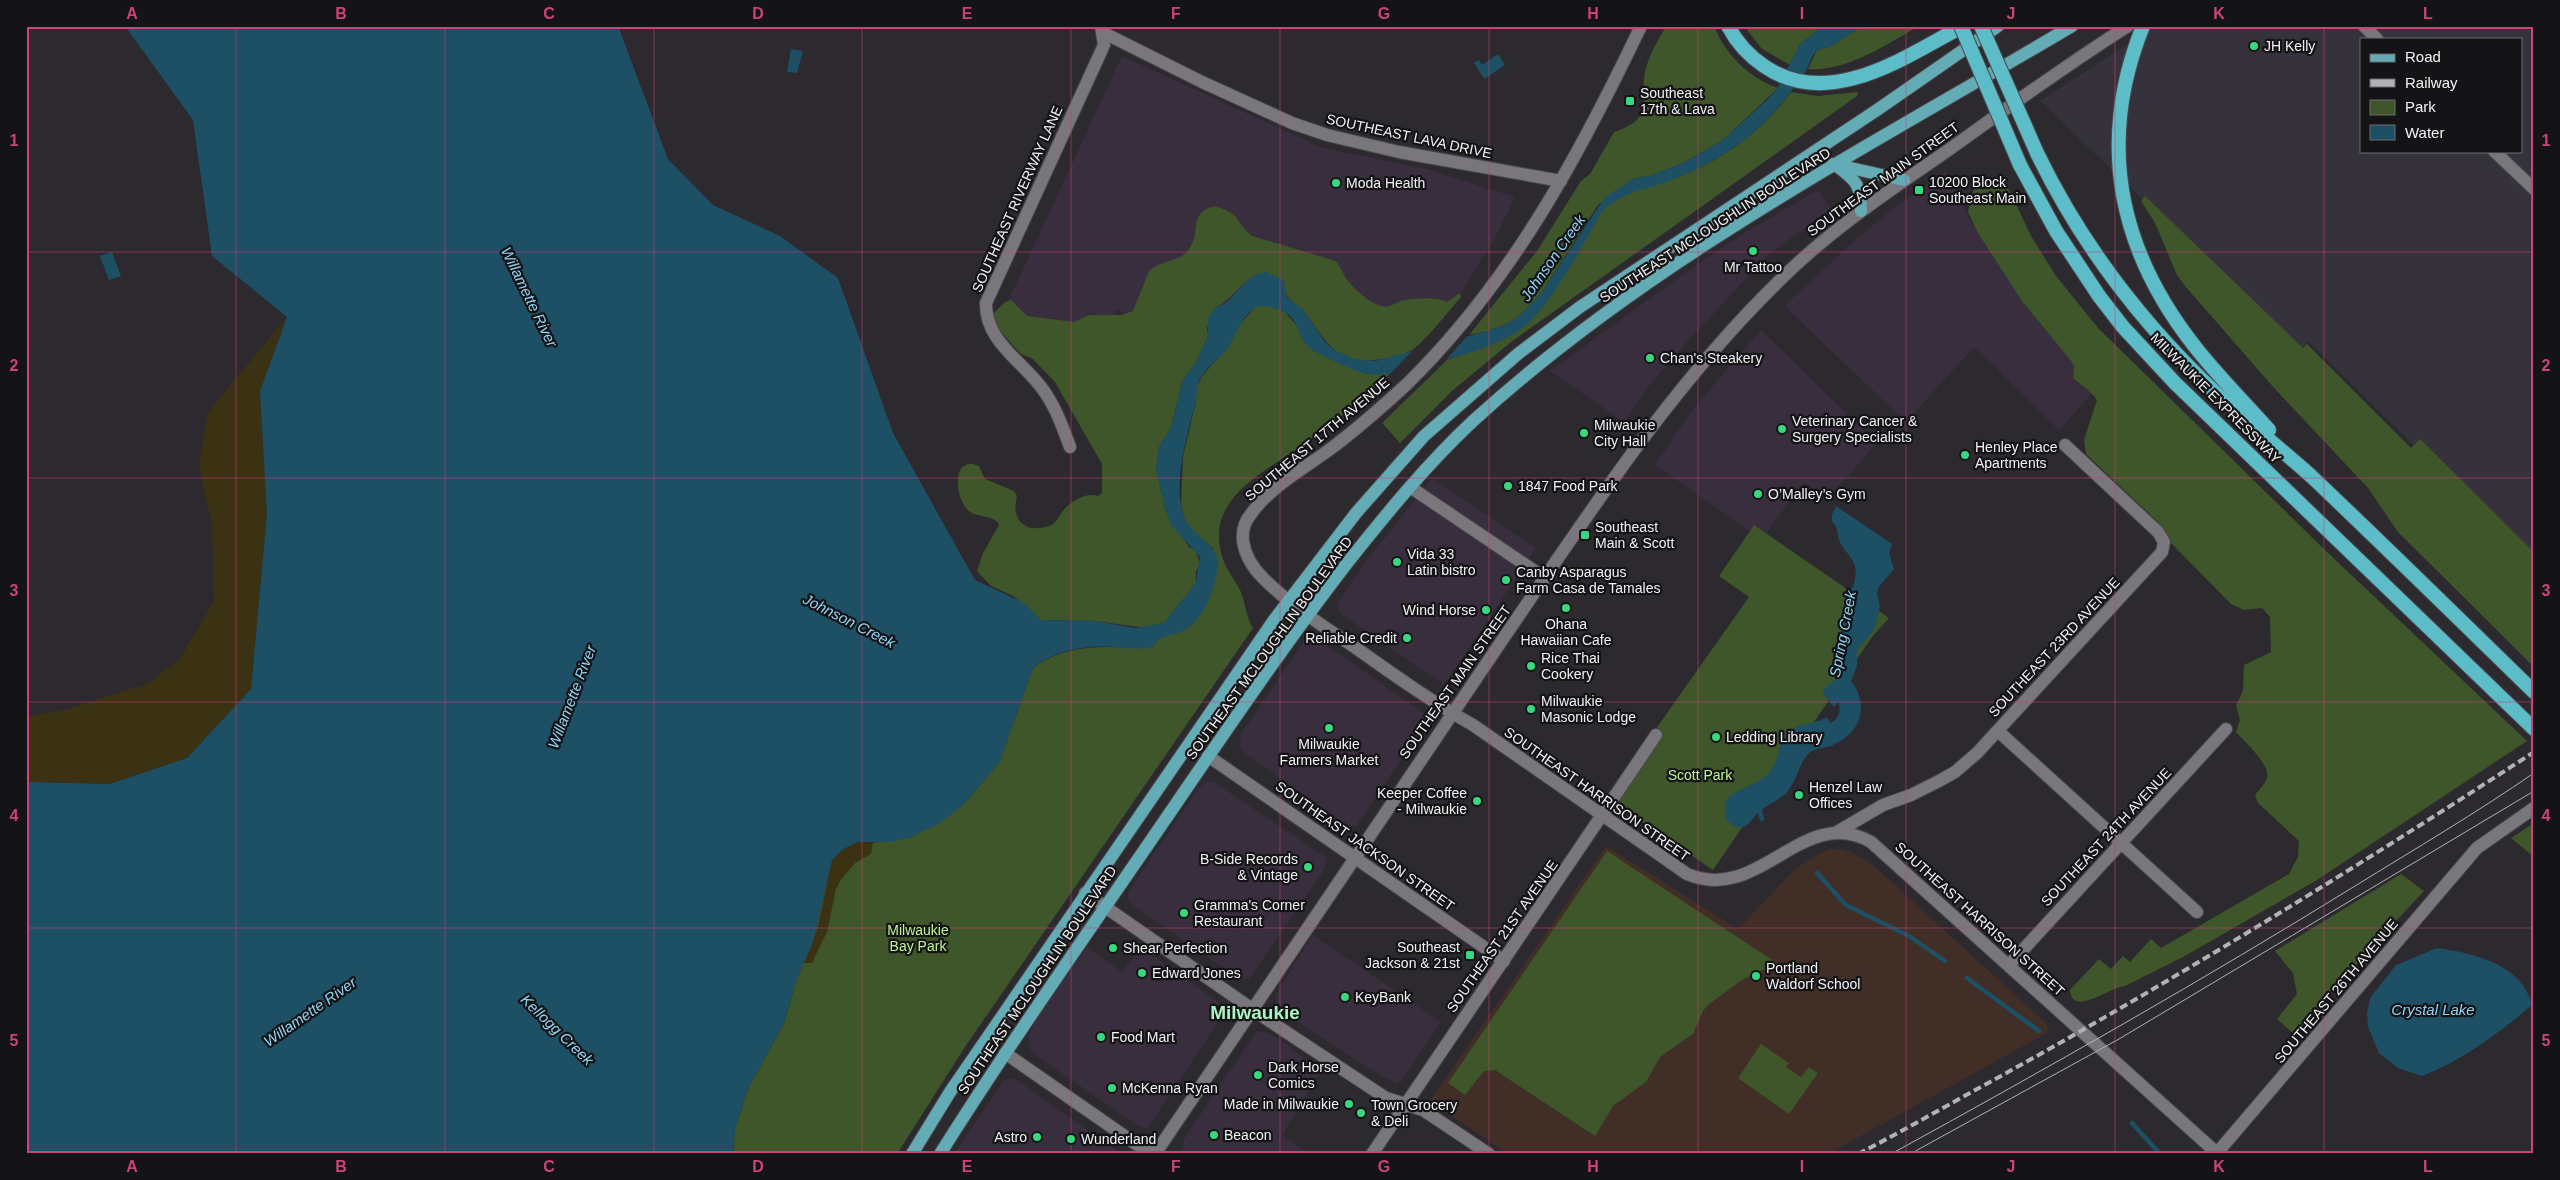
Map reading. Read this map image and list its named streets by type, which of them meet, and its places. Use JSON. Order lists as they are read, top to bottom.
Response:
{
  "streets": {
    "highway": ["MILWAUKIE EXPRESSWAY"],
    "main road": ["SOUTHEAST MCLOUGHLIN BOULEVARD"],
    "street": [
      "SOUTHEAST LAVA DRIVE",
      "SOUTHEAST MAIN STREET",
      "SOUTHEAST RIVERWAY LANE",
      "SOUTHEAST 17TH AVENUE",
      "SOUTHEAST 23RD AVENUE",
      "SOUTHEAST HARRISON STREET",
      "SOUTHEAST 24TH AVENUE",
      "SOUTHEAST JACKSON STREET",
      "SOUTHEAST 21ST AVENUE",
      "SOUTHEAST 26TH AVENUE"
    ]
  },
  "crossings": [
    ["SOUTHEAST LAVA DRIVE", "SOUTHEAST RIVERWAY LANE"],
    ["SOUTHEAST LAVA DRIVE", "SOUTHEAST 17TH AVENUE"],
    ["SOUTHEAST MAIN STREET", "SOUTHEAST HARRISON STREET"],
    ["SOUTHEAST MAIN STREET", "SOUTHEAST JACKSON STREET"],
    ["SOUTHEAST MCLOUGHLIN BOULEVARD", "SOUTHEAST 17TH AVENUE"],
    ["SOUTHEAST MCLOUGHLIN BOULEVARD", "SOUTHEAST HARRISON STREET"],
    ["SOUTHEAST MCLOUGHLIN BOULEVARD", "SOUTHEAST JACKSON STREET"],
    ["SOUTHEAST 17TH AVENUE", "SOUTHEAST HARRISON STREET"],
    ["SOUTHEAST 23RD AVENUE", "SOUTHEAST HARRISON STREET"],
    ["SOUTHEAST HARRISON STREET", "SOUTHEAST 24TH AVENUE"],
    ["SOUTHEAST HARRISON STREET", "SOUTHEAST 21ST AVENUE"],
    ["SOUTHEAST HARRISON STREET", "SOUTHEAST 26TH AVENUE"],
    ["SOUTHEAST JACKSON STREET", "SOUTHEAST 21ST AVENUE"]
  ],
  "districts": ["Milwaukie"],
  "water": [
    "Johnson Creek",
    "Willamette River",
    "Spring Creek",
    "Crystal Lake",
    "Kellogg Creek"
  ],
  "parks": ["Scott Park", "Milwaukie Bay Park"],
  "places": {
    "other": [
      "JH Kelly",
      "Moda Health",
      "Mr Tattoo",
      "Chan's Steakery",
      "Veterinary Cancer & Surgery Specialists",
      "Milwaukie City Hall",
      "Henley Place Apartments",
      "1847 Food Park",
      "O’Malley’s Gym",
      "Vida 33 Latin bistro",
      "Canby Asparagus Farm Casa de Tamales",
      "Ohana Hawaiian Cafe",
      "Wind Horse",
      "Reliable Credit",
      "Rice Thai Cookery",
      "Milwaukie Masonic Lodge",
      "Milwaukie Farmers Market",
      "Ledding Library",
      "Henzel Law Offices",
      "Keeper Coffee - Milwaukie",
      "B-Side Records & Vintage",
      "Gramma's Corner Restaurant",
      "Shear Perfection",
      "Edward Jones",
      "Portland Waldorf School",
      "KeyBank",
      "Food Mart",
      "Dark Horse Comics",
      "McKenna Ryan",
      "Made in Milwaukie",
      "Town Grocery & Deli",
      "Beacon",
      "Astro",
      "Wunderland"
    ],
    "transit": [
      "Southeast 17th & Lava",
      "10200 Block Southeast Main",
      "Southeast Main & Scott",
      "Southeast Jackson & 21st"
    ]
  },
  "legend": [
    "Road",
    "Railway",
    "Park",
    "Water"
  ],
  "grid": {
    "columns": [
      "A",
      "B",
      "C",
      "D",
      "E",
      "F",
      "G",
      "H",
      "I",
      "J",
      "K",
      "L"
    ],
    "rows": [
      "1",
      "2",
      "3",
      "4",
      "5"
    ]
  }
}
